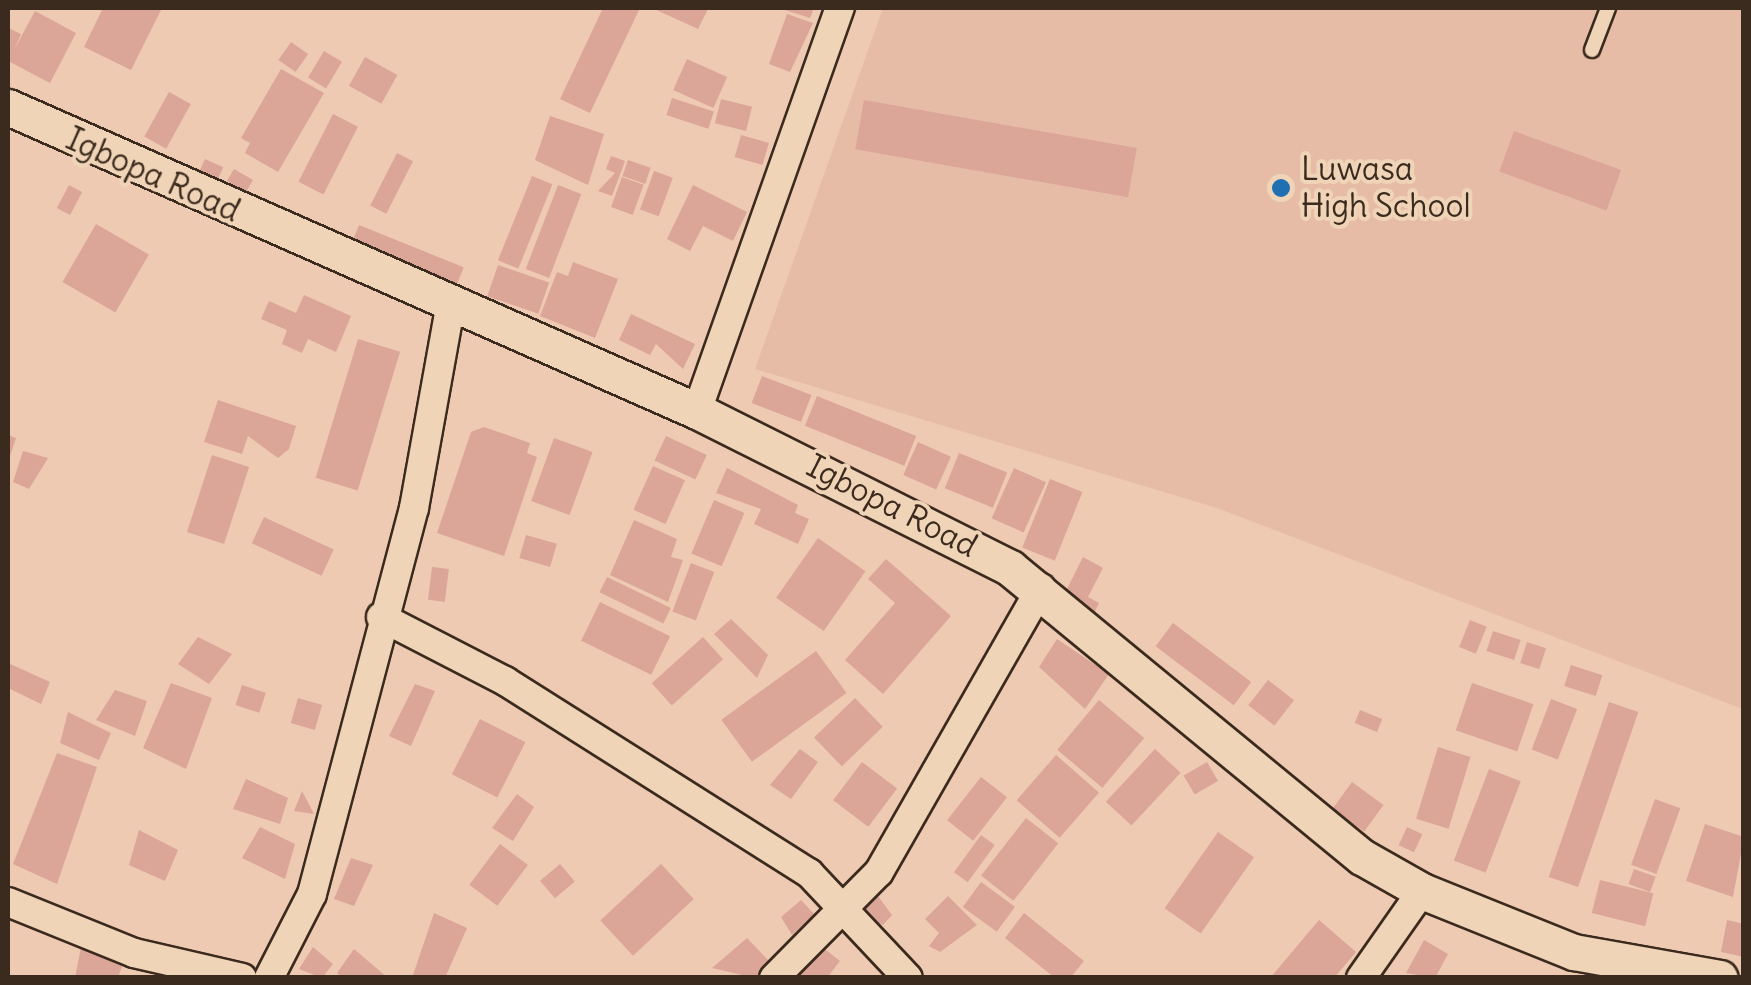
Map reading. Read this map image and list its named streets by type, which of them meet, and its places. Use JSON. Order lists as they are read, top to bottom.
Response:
{
  "streets": {
    "street": ["Igbopa Road"]
  },
  "places": ["Luwasa High School"]
}
